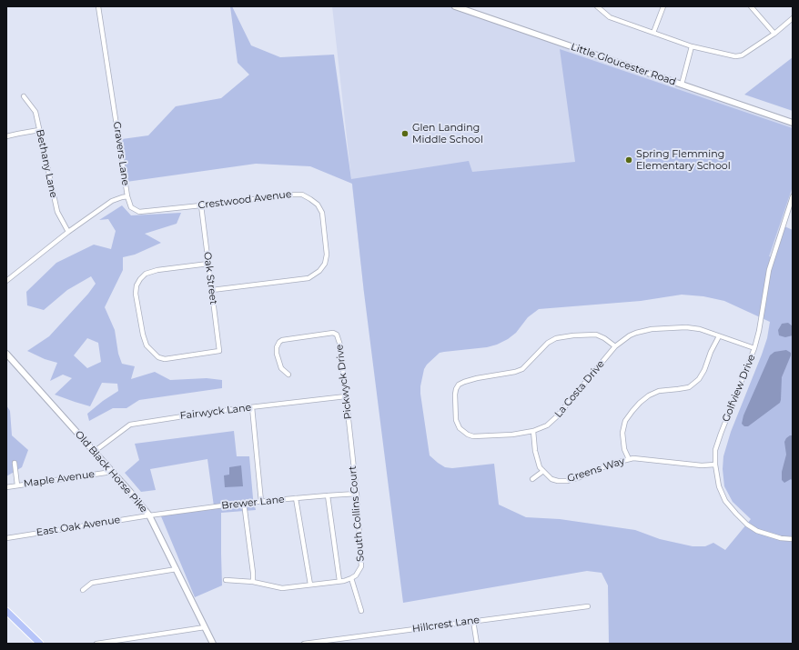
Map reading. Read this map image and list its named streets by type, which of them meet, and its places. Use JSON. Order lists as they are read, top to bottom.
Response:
{
  "streets": {
    "street": [
      "Little Gloucester Road",
      "Gravers Lane",
      "Bethany Lane",
      "Crestwood Avenue",
      "Oak Street",
      "Pickwyck Drive",
      "Golfview Drive",
      "La Costa Drive",
      "Fairwyck Lane",
      "Greens Way",
      "Old Black Horse Pike",
      "Maple Avenue",
      "Brewer Lane",
      "South Collins Court",
      "East Oak Avenue",
      "Hillcrest Lane"
    ]
  },
  "crossings": [
    ["Gravers Lane", "Bethany Lane"],
    ["Gravers Lane", "Crestwood Avenue"],
    ["Crestwood Avenue", "Oak Street"],
    ["Pickwyck Drive", "Fairwyck Lane"],
    ["Pickwyck Drive", "South Collins Court"],
    ["Golfview Drive", "La Costa Drive"],
    ["Golfview Drive", "Greens Way"],
    ["Fairwyck Lane", "Old Black Horse Pike"],
    ["Old Black Horse Pike", "Maple Avenue"],
    ["Old Black Horse Pike", "Brewer Lane"],
    ["Old Black Horse Pike", "East Oak Avenue"],
    ["Brewer Lane", "South Collins Court"],
    ["Brewer Lane", "East Oak Avenue"]
  ],
  "places": ["Glen Landing Middle School", "Spring Flemming Elementary School"]
}
